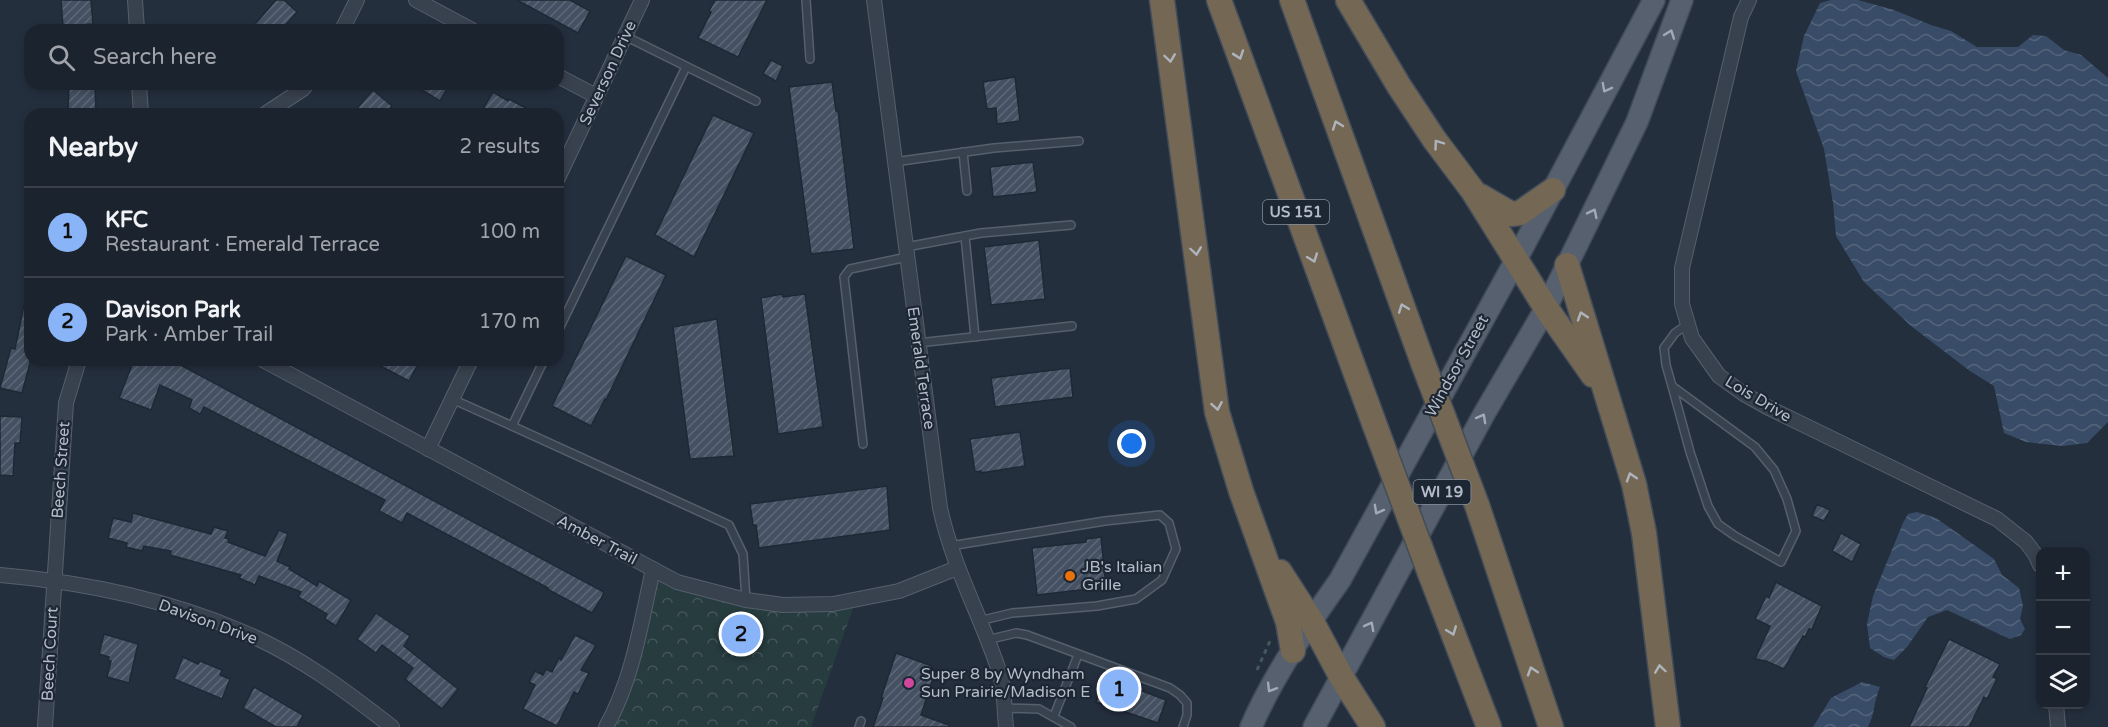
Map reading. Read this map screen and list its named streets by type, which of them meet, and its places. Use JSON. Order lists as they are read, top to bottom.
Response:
{
  "streets": {
    "highway": ["US 151"],
    "main road": ["Windsor Street", "WI 19"],
    "street": [
      "Severson Drive",
      "Emerald Terrace",
      "Lois Drive",
      "Beech Street",
      "Amber Trail",
      "Davison Drive",
      "Beech Court"
    ]
  },
  "crossings": [
    ["Emerald Terrace", "Amber Trail"],
    ["Beech Street", "Davison Drive"],
    ["Beech Street", "Beech Court"],
    ["Davison Drive", "Beech Court"]
  ],
  "places": ["JB's Italian Grille", "Super 8 by Wyndham Sun Prairie/Madison E"],
  "page": {
    "search": "Search here",
    "heading": ["Nearby", "2 results"],
    "list": [
      {
        "mark": "1",
        "name": "KFC",
        "note": "Restaurant · Emerald Terrace",
        "value": "100 m"
      },
      {
        "mark": "2",
        "name": "Davison Park",
        "note": "Park · Amber Trail",
        "value": "170 m"
      }
    ],
    "map_buttons": ["+", "−"],
    "pins": ["2", "1"]
  }
}
